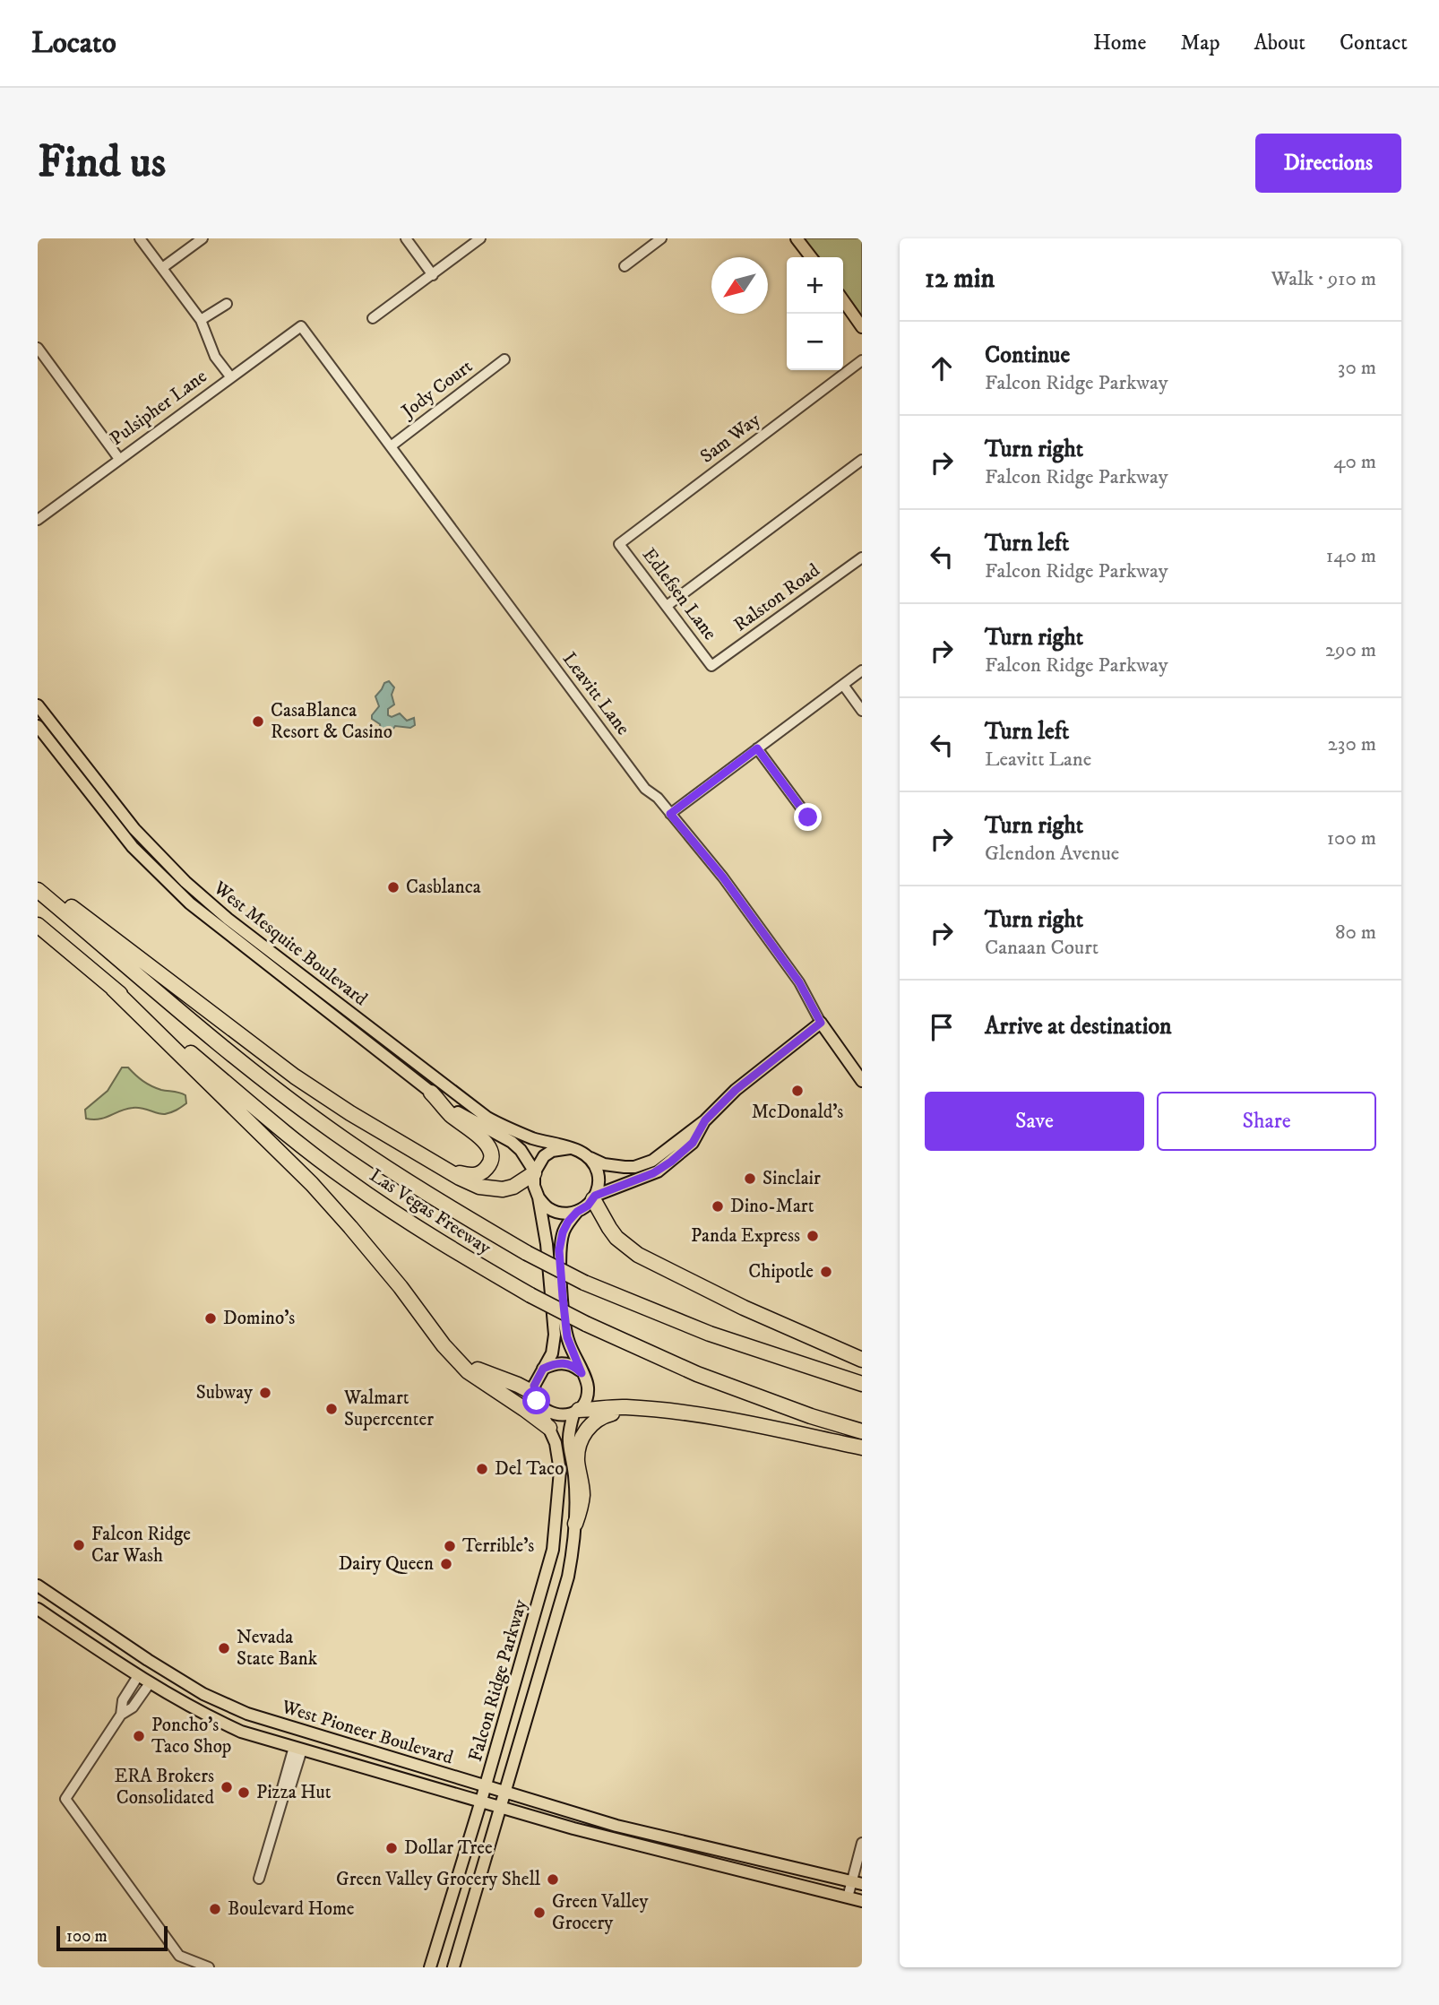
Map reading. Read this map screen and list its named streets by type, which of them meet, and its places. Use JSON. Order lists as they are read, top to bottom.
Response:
{
  "streets": {
    "highway": ["Las Vegas Freeway"],
    "main road": [
      "Leavitt Lane",
      "West Mesquite Boulevard",
      "Falcon Ridge Parkway",
      "West Pioneer Boulevard"
    ],
    "street": [
      "Jody Court",
      "Pulsipher Lane",
      "Sam Way",
      "Edlefsen Lane",
      "Ralston Road"
    ]
  },
  "crossings": [
    ["Jody Court", "Leavitt Lane"],
    ["Pulsipher Lane", "Leavitt Lane"],
    ["Sam Way", "Edlefsen Lane"],
    ["Edlefsen Lane", "Ralston Road"],
    ["West Mesquite Boulevard", "Falcon Ridge Parkway"],
    ["Falcon Ridge Parkway", "West Pioneer Boulevard"]
  ],
  "places": [
    "CasaBlanca Resort & Casino",
    "Casblanca",
    "McDonald's",
    "Sinclair",
    "Dino-Mart",
    "Panda Express",
    "Chipotle",
    "Domino's",
    "Subway",
    "Walmart Supercenter",
    "Del Taco",
    "Falcon Ridge Car Wash",
    "Terrible's",
    "Dairy Queen",
    "Nevada State Bank",
    "Poncho’s Taco Shop",
    "ERA Brokers Consolidated",
    "Pizza Hut",
    "Dollar Tree",
    "Green Valley Grocery Shell",
    "Boulevard Home",
    "Green Valley Grocery"
  ],
  "scale_bar": "100 m",
  "north": "bottom left",
  "page": {
    "header": "Locato",
    "nav": [
      "Home",
      "Map",
      "About",
      "Contact"
    ],
    "buttons": [
      "Directions",
      ["Save", "Share"]
    ],
    "title": "Find us",
    "heading": ["12 min", "Walk · 910 m"],
    "map_buttons": ["+", "−"],
    "list": [
      ["Continue", "Falcon Ridge Parkway", "30 m"],
      ["Turn right", "Falcon Ridge Parkway", "40 m"],
      ["Turn left", "Falcon Ridge Parkway", "140 m"],
      ["Turn right", "Falcon Ridge Parkway", "290 m"],
      ["Turn left", "Leavitt Lane", "230 m"],
      ["Turn right", "Glendon Avenue", "100 m"],
      ["Turn right", "Canaan Court", "80 m"],
      "Arrive at destination"
    ],
    "scale": "100 m"
  }
}
